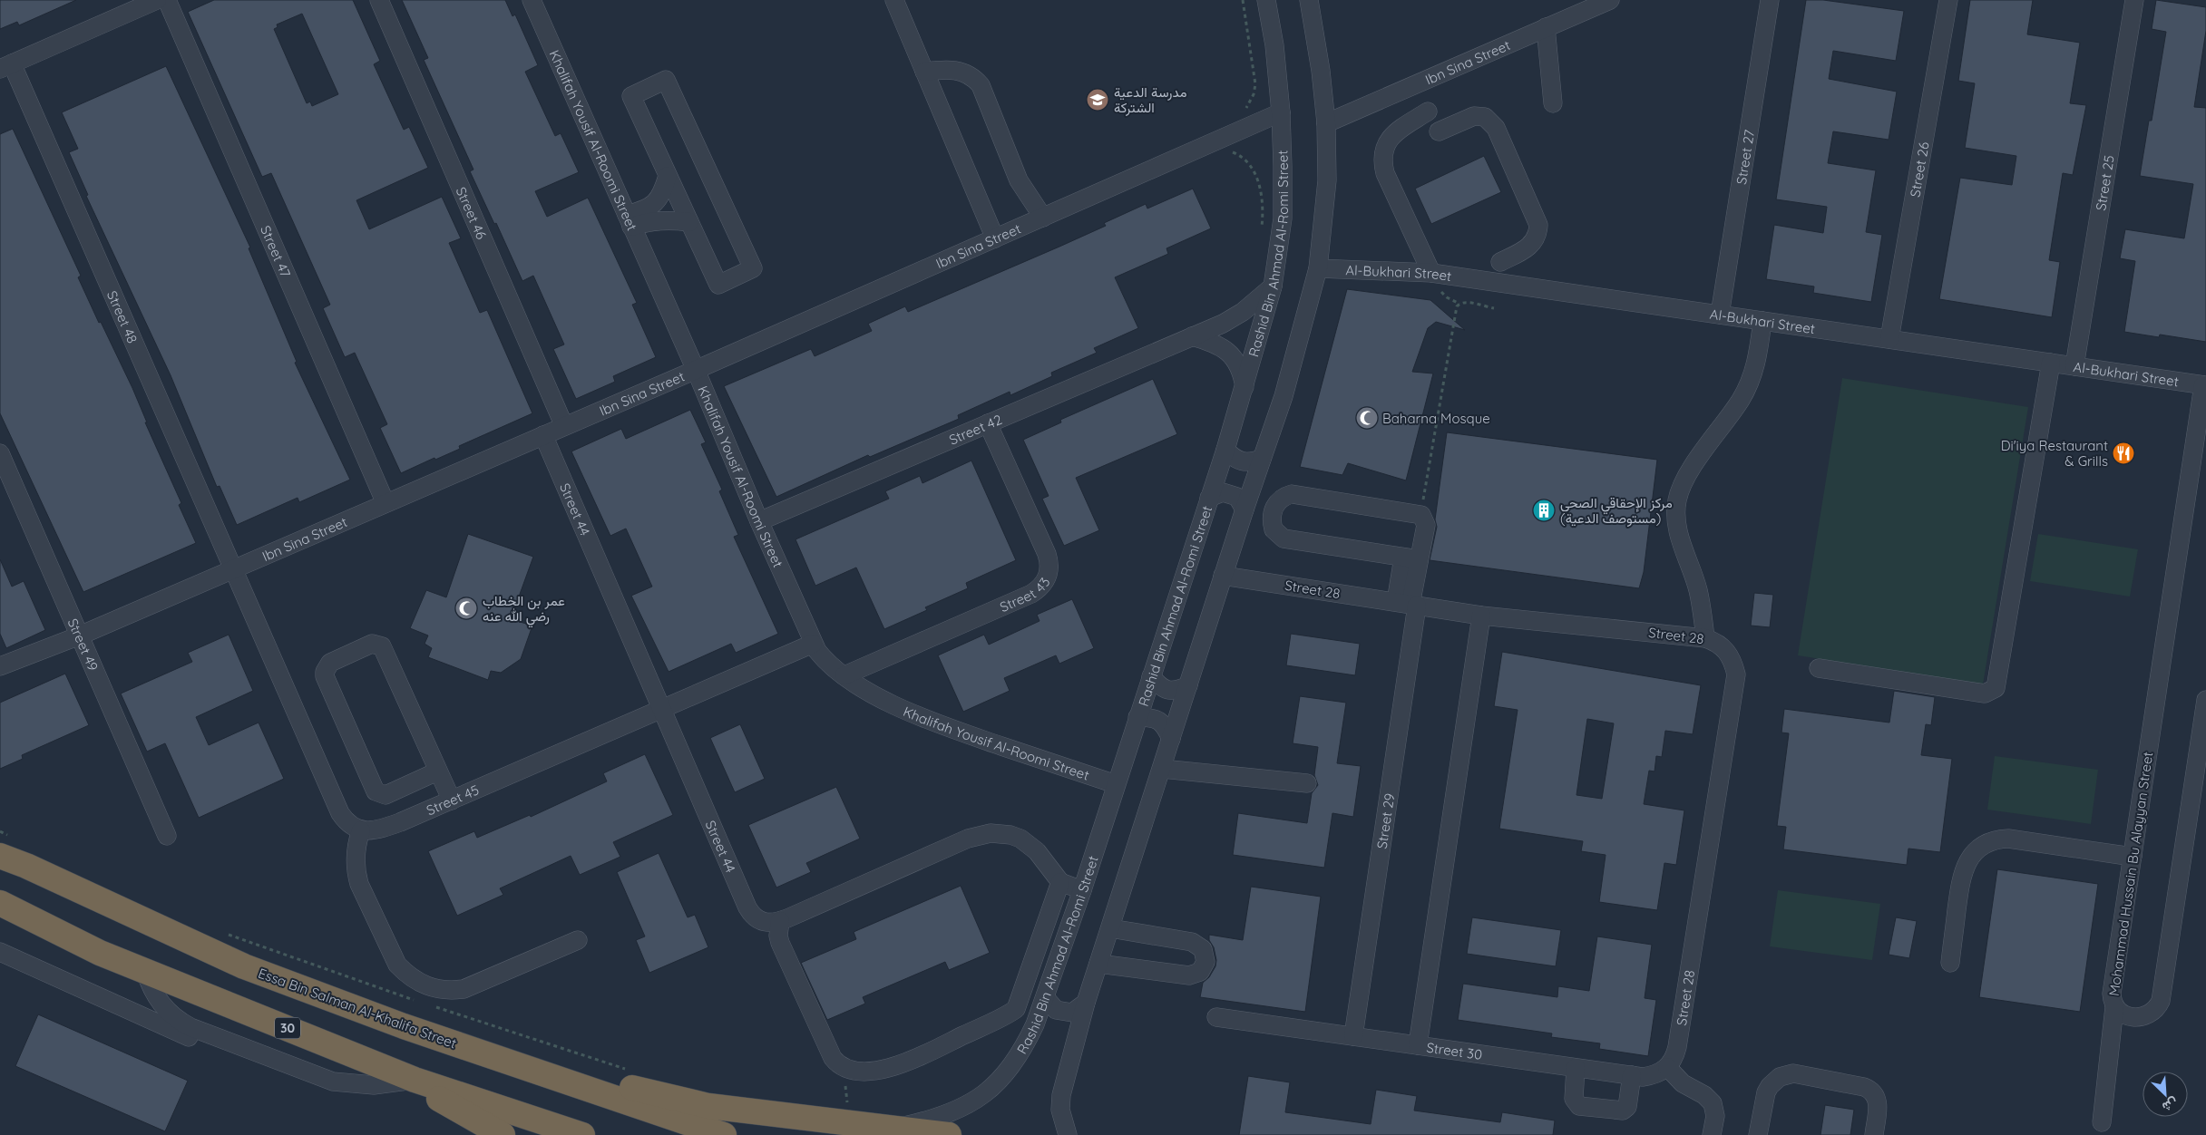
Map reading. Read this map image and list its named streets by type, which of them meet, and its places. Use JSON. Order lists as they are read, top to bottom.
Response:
{
  "streets": {
    "highway": ["Essa Bin Salman Al-Khalifa Street", "30"],
    "street": [
      "Ibn Sina Street",
      "Khalifah Yousif Al-Roomi Street",
      "Street 27",
      "Street 26",
      "Street 25",
      "Street 46",
      "Street 47",
      "Rashid Bin Ahmad Al-Romi Street",
      "Al-Bukhari Street",
      "Street 48",
      "Street 42",
      "Street 44",
      "Street 28",
      "Street 43",
      "Street 49",
      "Street 45",
      "Street 29",
      "Mohammad Hussain Bu Alayyan Street",
      "Street 30"
    ]
  },
  "crossings": [
    ["Ibn Sina Street", "Khalifah Yousif Al-Roomi Street"],
    ["Ibn Sina Street", "Street 46"],
    ["Ibn Sina Street", "Street 47"],
    ["Ibn Sina Street", "Rashid Bin Ahmad Al-Romi Street"],
    ["Ibn Sina Street", "Street 48"],
    ["Ibn Sina Street", "Street 44"],
    ["Ibn Sina Street", "Street 49"],
    ["Khalifah Yousif Al-Roomi Street", "Rashid Bin Ahmad Al-Romi Street"],
    ["Khalifah Yousif Al-Roomi Street", "Street 42"],
    ["Khalifah Yousif Al-Roomi Street", "Street 43"],
    ["Khalifah Yousif Al-Roomi Street", "Street 45"],
    ["Street 27", "Al-Bukhari Street"],
    ["Street 26", "Al-Bukhari Street"],
    ["Street 25", "Al-Bukhari Street"],
    ["Rashid Bin Ahmad Al-Romi Street", "Street 42"],
    ["Rashid Bin Ahmad Al-Romi Street", "Street 44"],
    ["Al-Bukhari Street", "Mohammad Hussain Bu Alayyan Street"],
    ["Street 42", "Street 43"],
    ["Street 44", "Street 45"],
    ["Street 28", "Street 29"],
    ["Street 28", "Street 30"],
    ["Street 29", "Street 30"]
  ],
  "places": {
    "school or university": ["مدرسة الدعية الشتركة"],
    "mosque": ["Baharna Mosque", "عمر بن الخطاب رضي الله عنه"],
    "restaurant": ["Di'iya Restaurant & Grills"],
    "building": ["مركز الإحقاقي الصحي (مستوصف الدعية)"]
  },
  "north": "bottom right"
}
